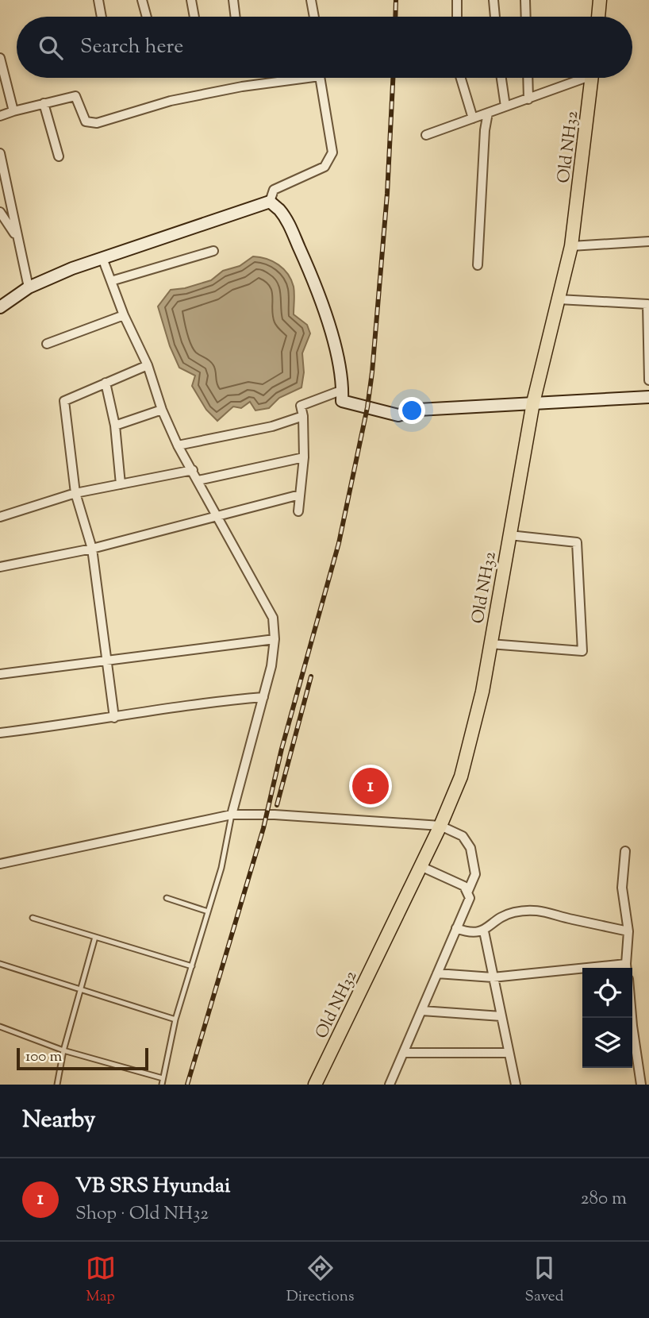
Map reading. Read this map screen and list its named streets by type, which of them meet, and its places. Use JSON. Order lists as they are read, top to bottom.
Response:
{
  "streets": {
    "main road": ["Old NH32"]
  },
  "scale_bar": "100 m",
  "page": {
    "search": "Search here",
    "pins": "1",
    "scale": "100 m",
    "heading": "Nearby",
    "list": [
      {
        "mark": "1",
        "name": "VB SRS Hyundai",
        "note": "Shop · Old NH32",
        "value": "280 m"
      }
    ],
    "nav": ["Map", "Directions", "Saved"]
  }
}
